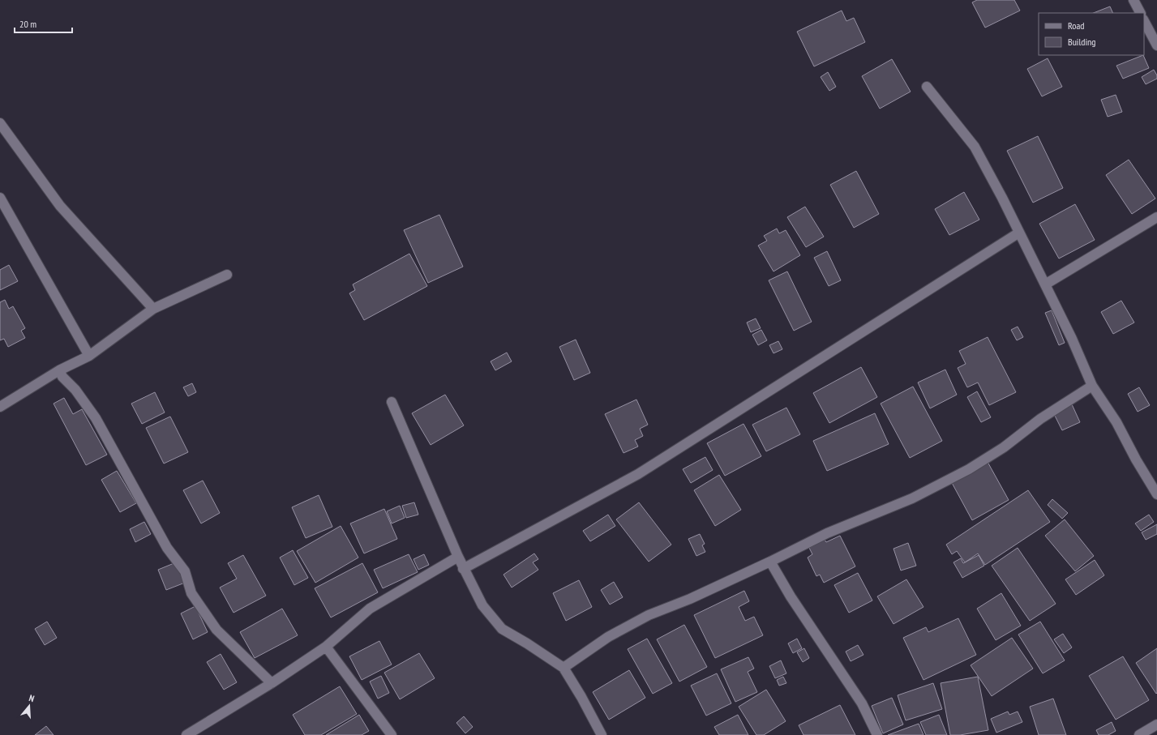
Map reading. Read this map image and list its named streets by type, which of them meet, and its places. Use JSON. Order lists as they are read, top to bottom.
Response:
{
  "legend": ["Road", "Building"],
  "scale_bar": "20 m",
  "north": "top"
}
